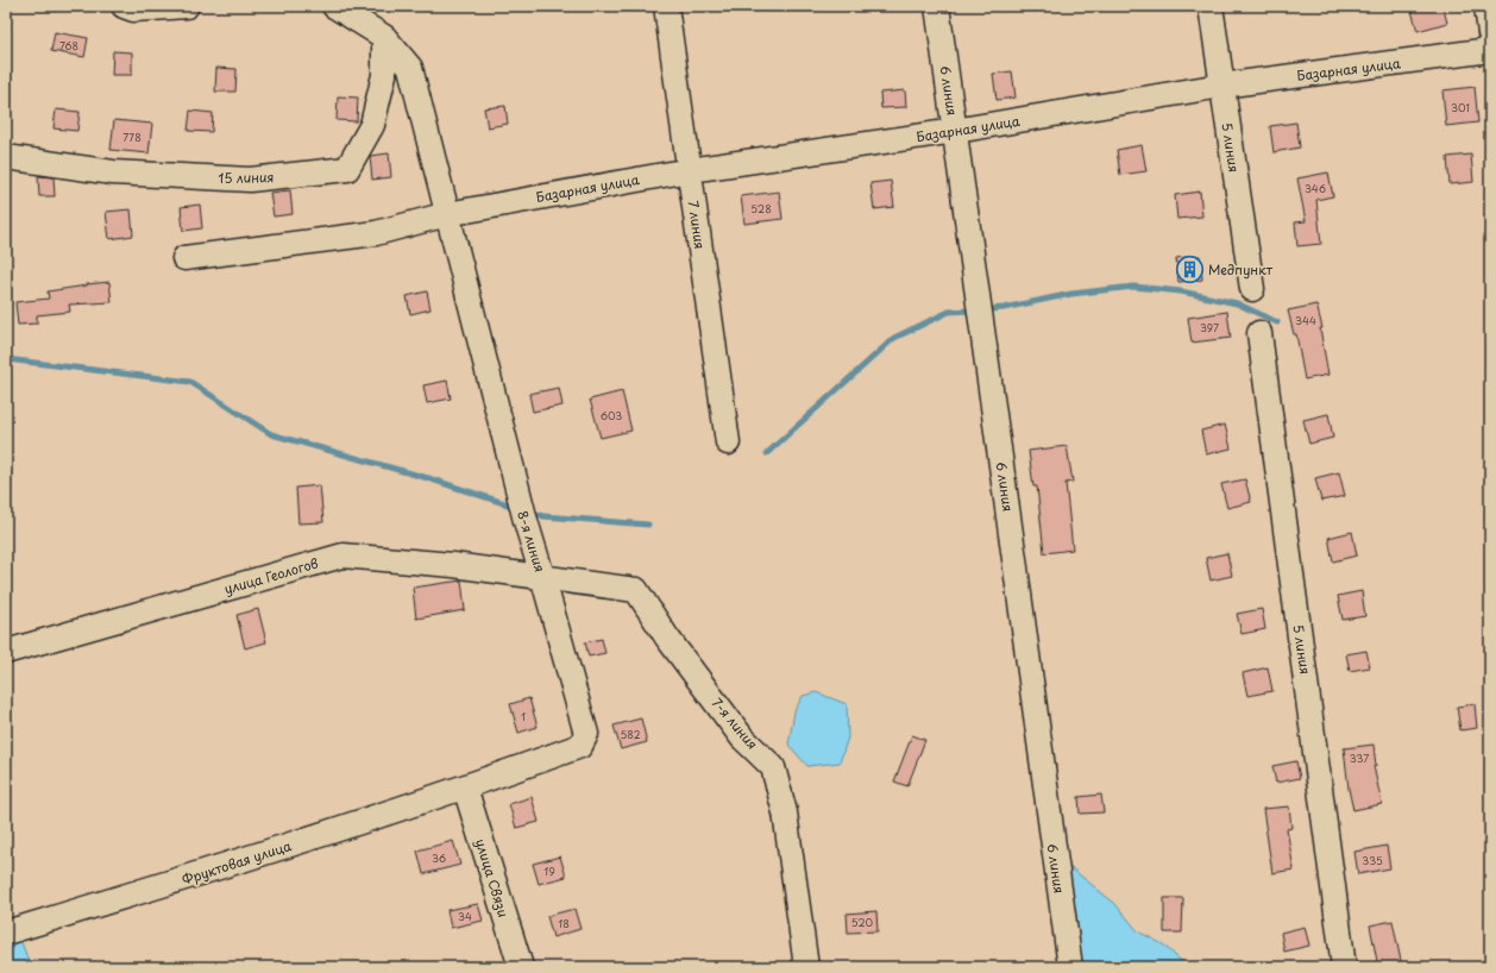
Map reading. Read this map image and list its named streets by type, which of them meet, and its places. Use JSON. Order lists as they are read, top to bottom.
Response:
{
  "streets": {
    "street": [
      "Базарная улица",
      "6 линия",
      "5 линия",
      "15 линия",
      "7 линия",
      "8-я линия",
      "улица Геологов",
      "7-я линия",
      "Фруктовая улица",
      "улица Связи"
    ]
  },
  "crossings": [
    ["Базарная улица", "6 линия"],
    ["Базарная улица", "5 линия"],
    ["Базарная улица", "7 линия"],
    ["Базарная улица", "8-я линия"],
    ["15 линия", "8-я линия"],
    ["8-я линия", "улица Геологов"],
    ["8-я линия", "7-я линия"],
    ["8-я линия", "Фруктовая улица"],
    ["8-я линия", "улица Связи"],
    ["улица Геологов", "7-я линия"],
    ["Фруктовая улица", "улица Связи"]
  ],
  "places": {
    "building": ["Медпункт"]
  },
  "house_numbers": [
    "768",
    "301",
    "778",
    "346",
    "528",
    "344",
    "397",
    "603",
    "1",
    "582",
    "337",
    "36",
    "335",
    "19",
    "34",
    "520",
    "18"
  ]
}
